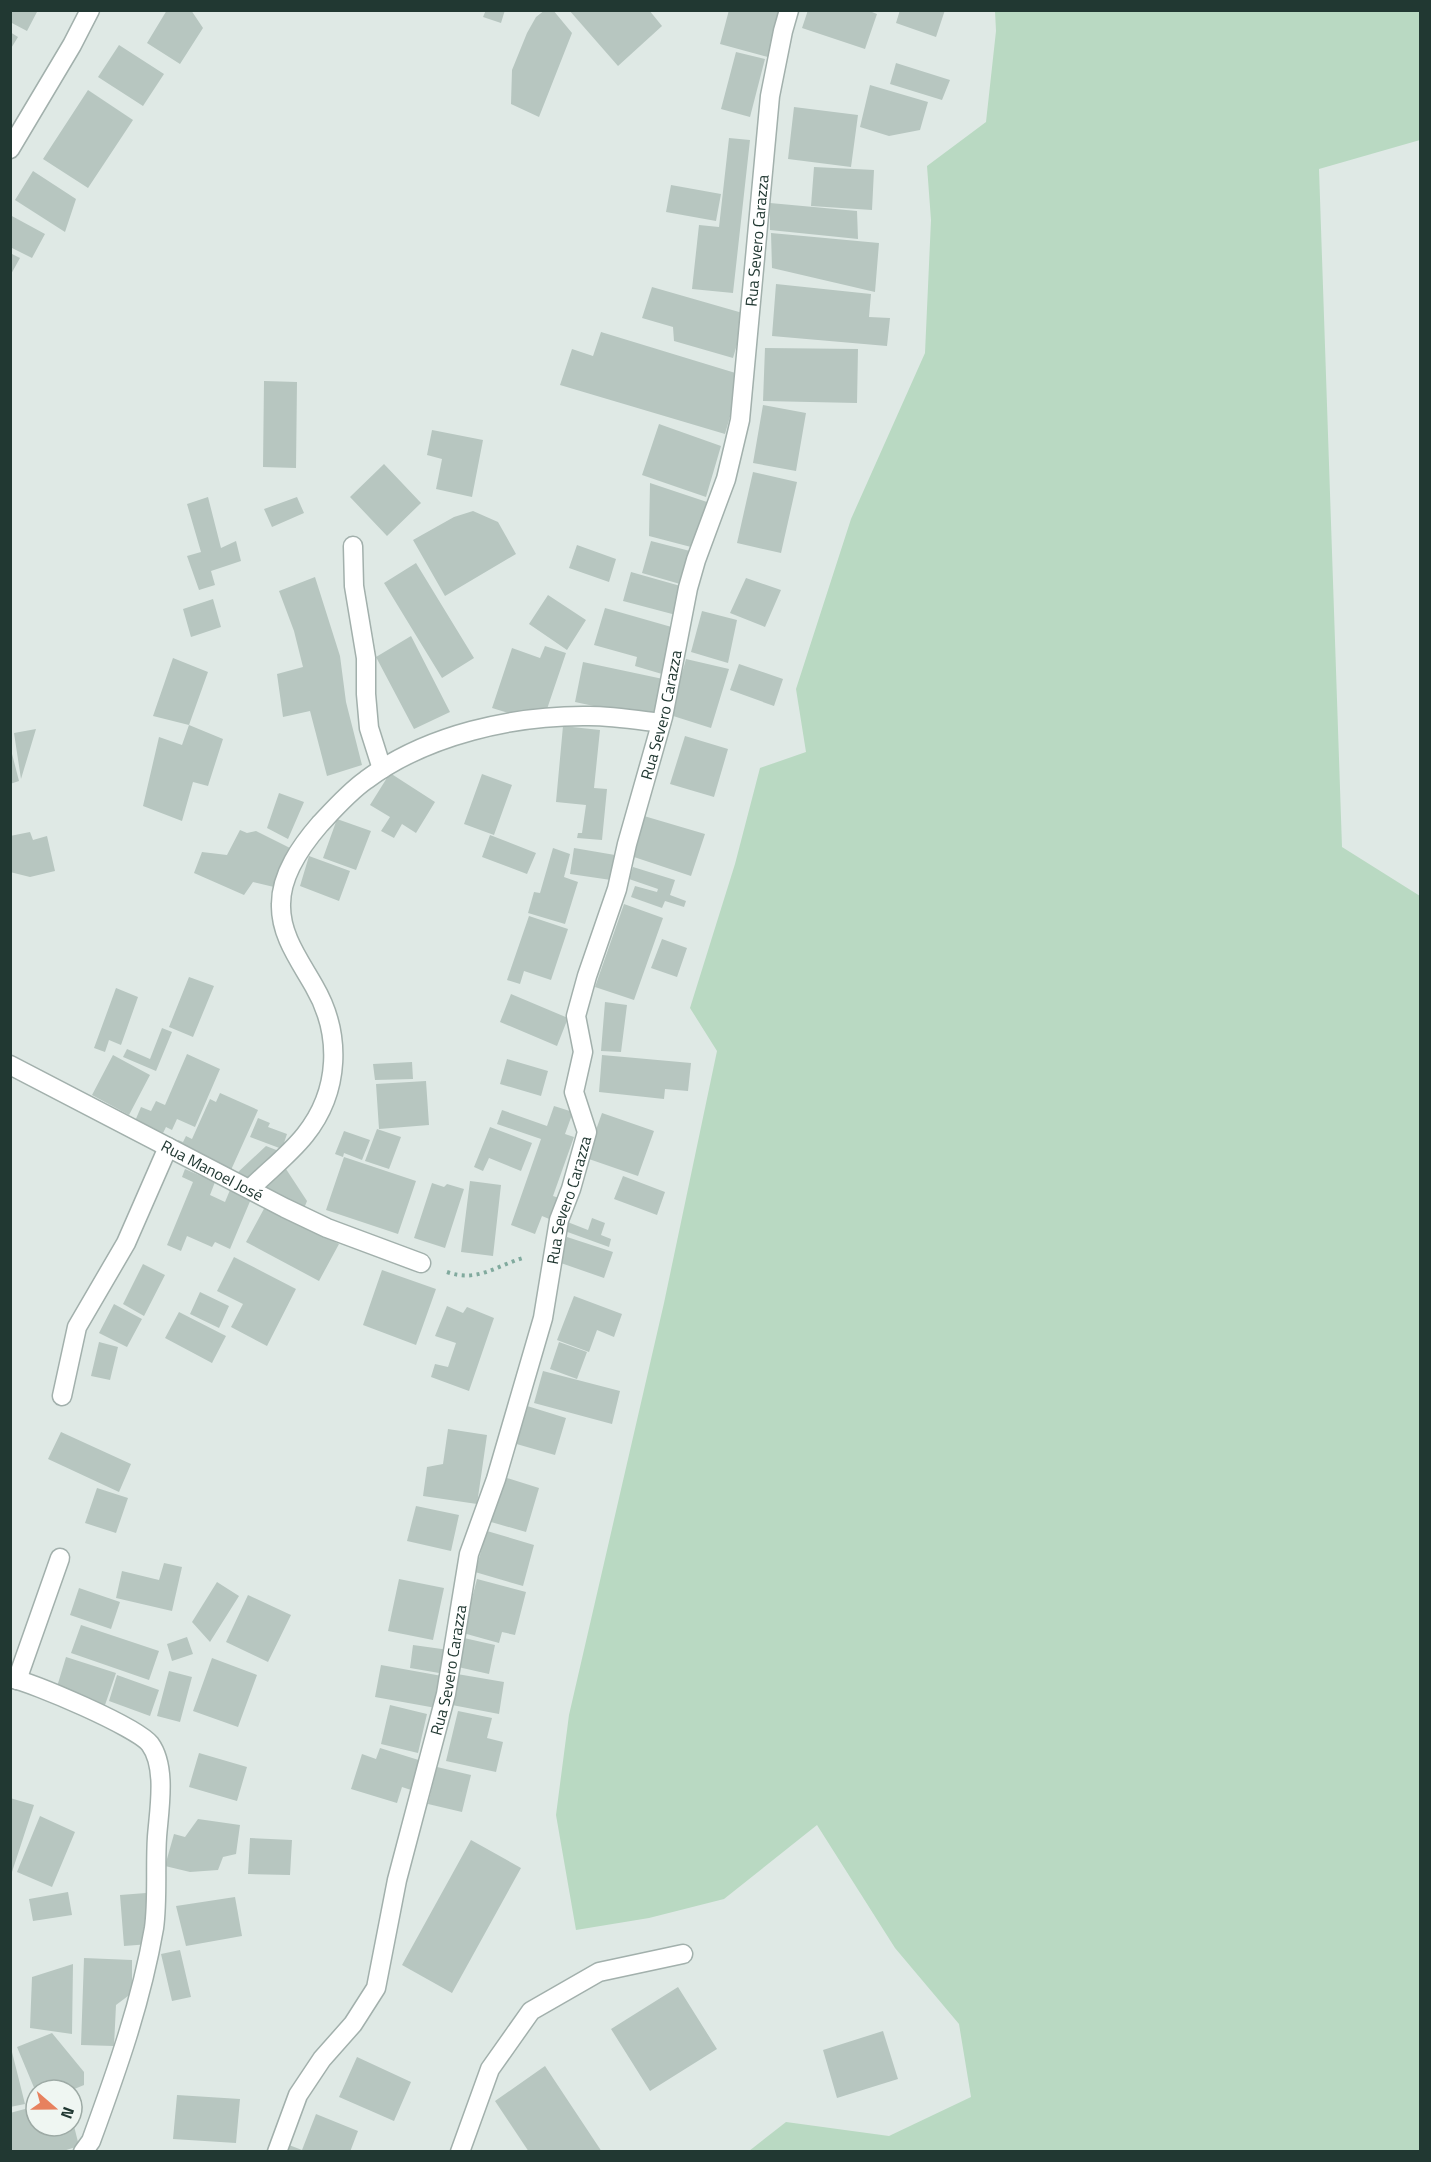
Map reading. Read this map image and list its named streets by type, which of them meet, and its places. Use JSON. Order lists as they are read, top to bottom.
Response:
{
  "streets": {
    "street": ["Rua Severo Carazza", "Rua Manoel José"]
  },
  "north": "right"
}
